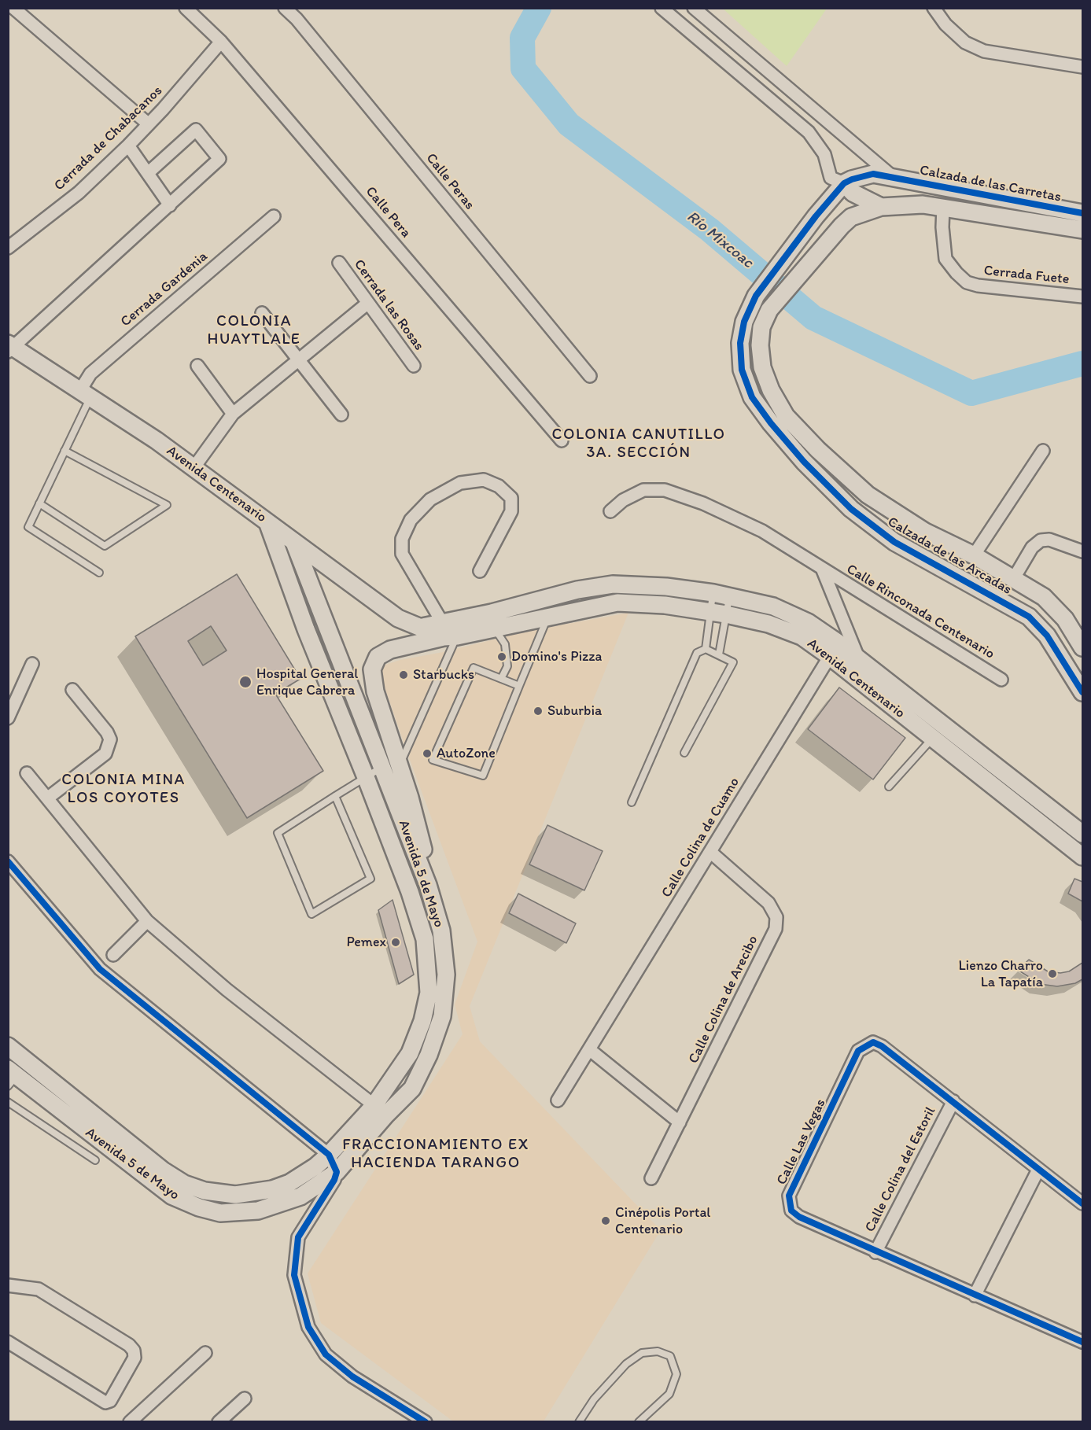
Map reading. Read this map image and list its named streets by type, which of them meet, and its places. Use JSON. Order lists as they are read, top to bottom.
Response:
{
  "streets": {
    "main road": [
      "Calzada de las Carretas",
      "Avenida Centenario",
      "Calzada de las Arcadas",
      "Avenida 5 de Mayo"
    ],
    "street": [
      "Cerrada de Chabacanos",
      "Calle Peras",
      "Calle Pera",
      "Cerrada Fuete",
      "Cerrada Gardenia",
      "Cerrada las Rosas",
      "Calle Rinconada Centenario",
      "Calle Colina de Cuamo",
      "Calle Colina de Arecibo",
      "Calle Las Vegas",
      "Calle Colina del Estoril"
    ]
  },
  "crossings": [
    ["Cerrada de Chabacanos", "Calle Pera"],
    ["Calzada de las Carretas", "Cerrada Fuete"],
    ["Calzada de las Carretas", "Calzada de las Arcadas"],
    ["Cerrada Gardenia", "Avenida Centenario"],
    ["Avenida Centenario", "Calle Rinconada Centenario"],
    ["Avenida Centenario", "Calle Colina de Cuamo"],
    ["Avenida Centenario", "Avenida 5 de Mayo"],
    ["Calle Colina de Cuamo", "Calle Colina de Arecibo"],
    ["Calle Las Vegas", "Calle Colina del Estoril"]
  ],
  "districts": [
    "COLONIA HUAYTLALE",
    "COLONIA CANUTILLO 3A. SECCIÓN",
    "COLONIA MINA LOS COYOTES",
    "FRACCIONAMIENTO EX HACIENDA TARANGO"
  ],
  "water": ["Río Mixcoac"],
  "places": [
    "Domino's Pizza",
    "Starbucks",
    "Hospital General Enrique Cabrera",
    "Suburbia",
    "AutoZone",
    "Pemex",
    "Lienzo Charro La Tapatía",
    "Cinépolis Portal Centenario"
  ]
}
